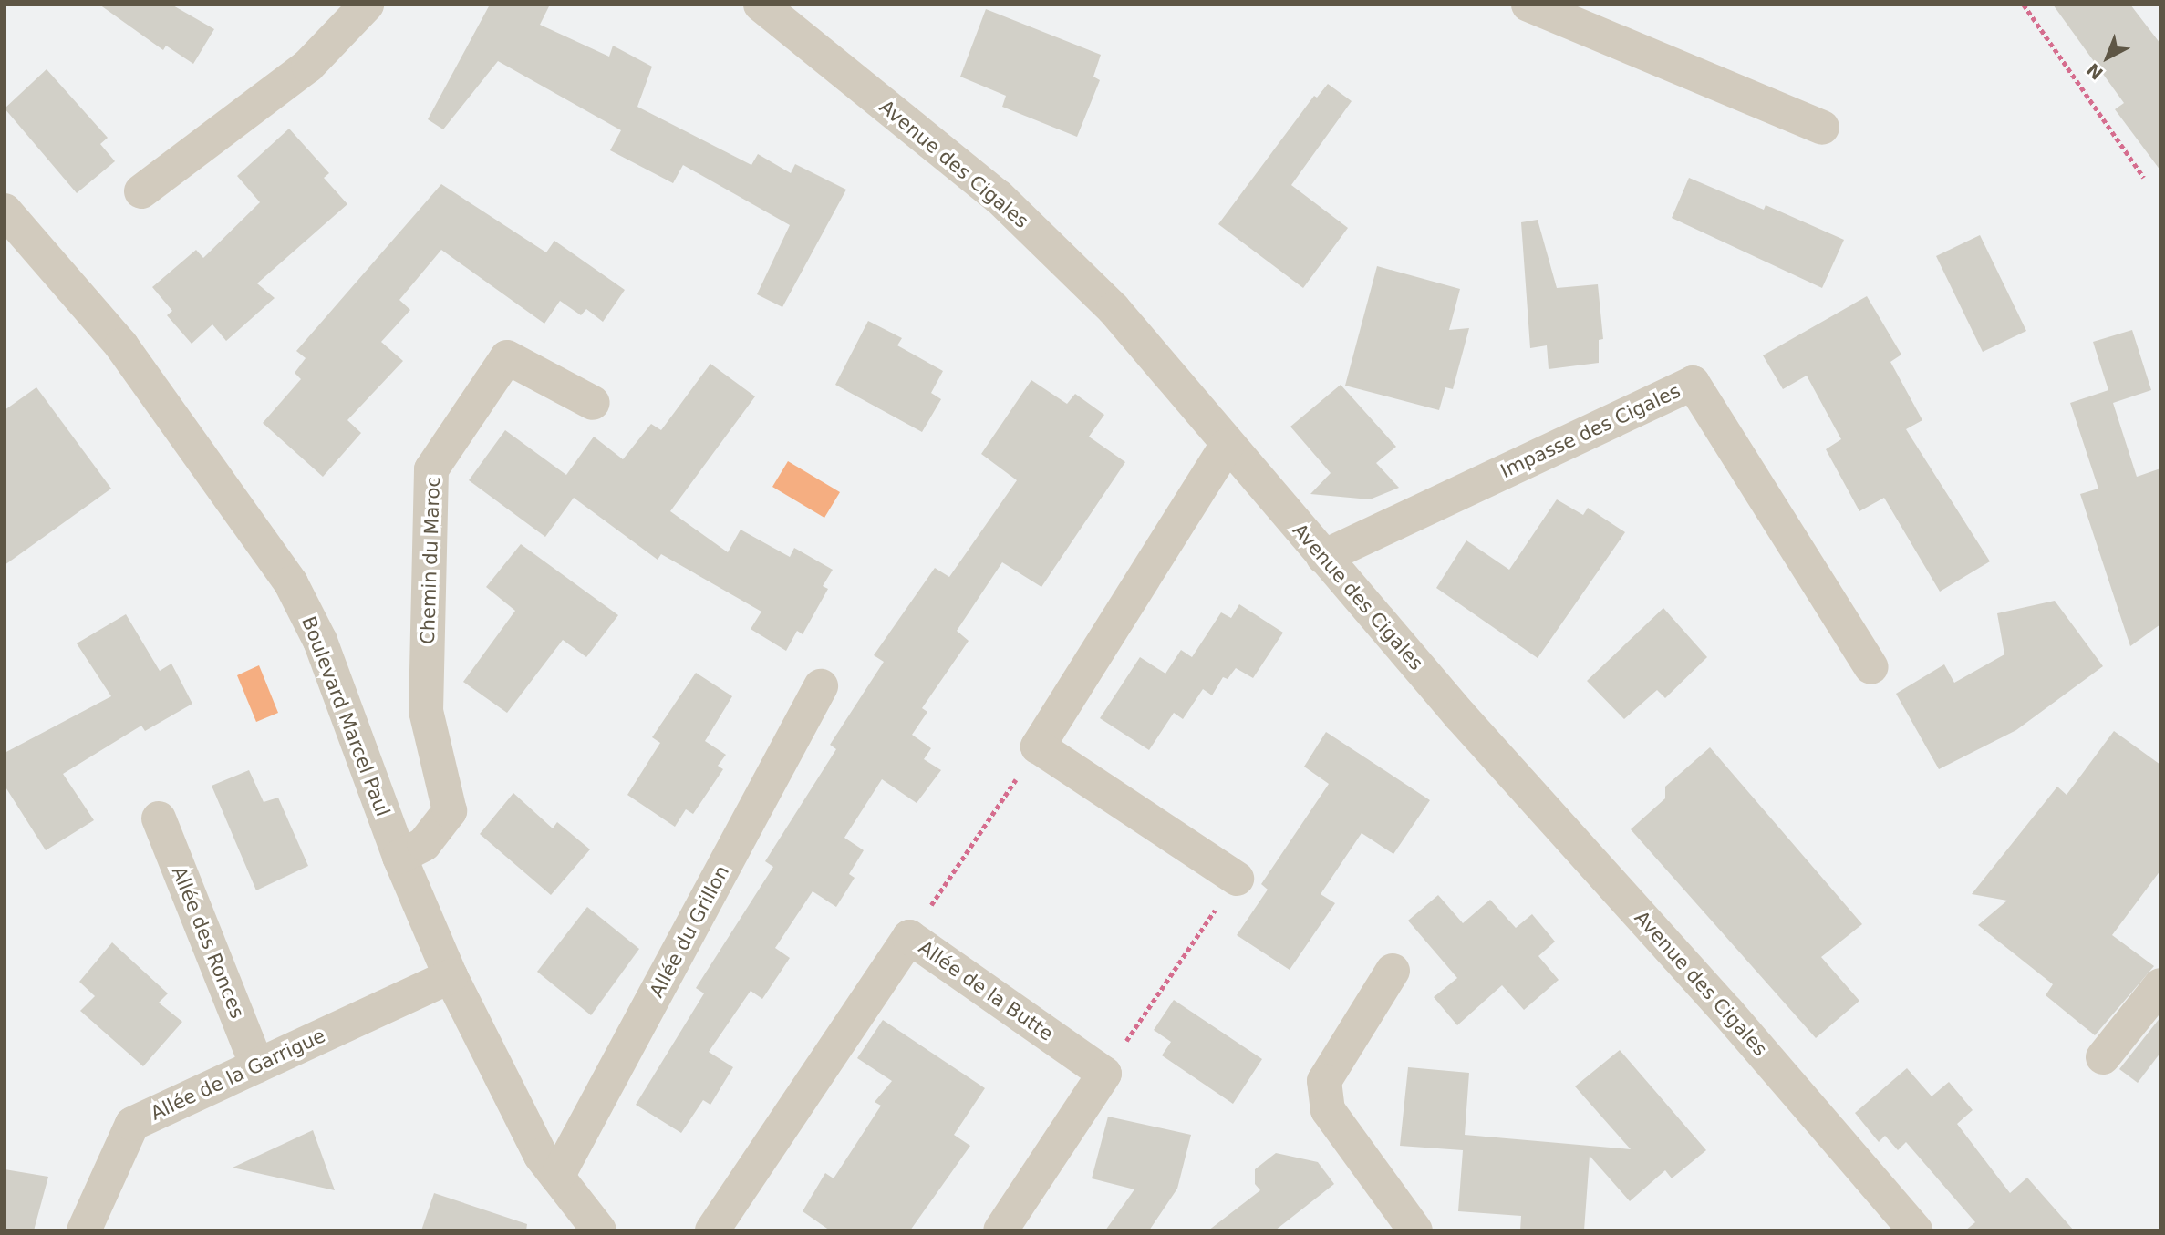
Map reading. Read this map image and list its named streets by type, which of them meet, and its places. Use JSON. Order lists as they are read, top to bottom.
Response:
{
  "streets": {
    "street": [
      "Avenue des Cigales",
      "Impasse des Cigales",
      "Chemin du Maroc",
      "Boulevard Marcel Paul",
      "Allée du Grillon",
      "Allée des Ronces",
      "Allée de la Butte",
      "Allée de la Garrigue"
    ]
  },
  "crossings": [
    ["Avenue des Cigales", "Impasse des Cigales"],
    ["Chemin du Maroc", "Boulevard Marcel Paul"],
    ["Boulevard Marcel Paul", "Allée du Grillon"],
    ["Boulevard Marcel Paul", "Allée de la Garrigue"],
    ["Allée des Ronces", "Allée de la Garrigue"]
  ],
  "north": "bottom left"
}
